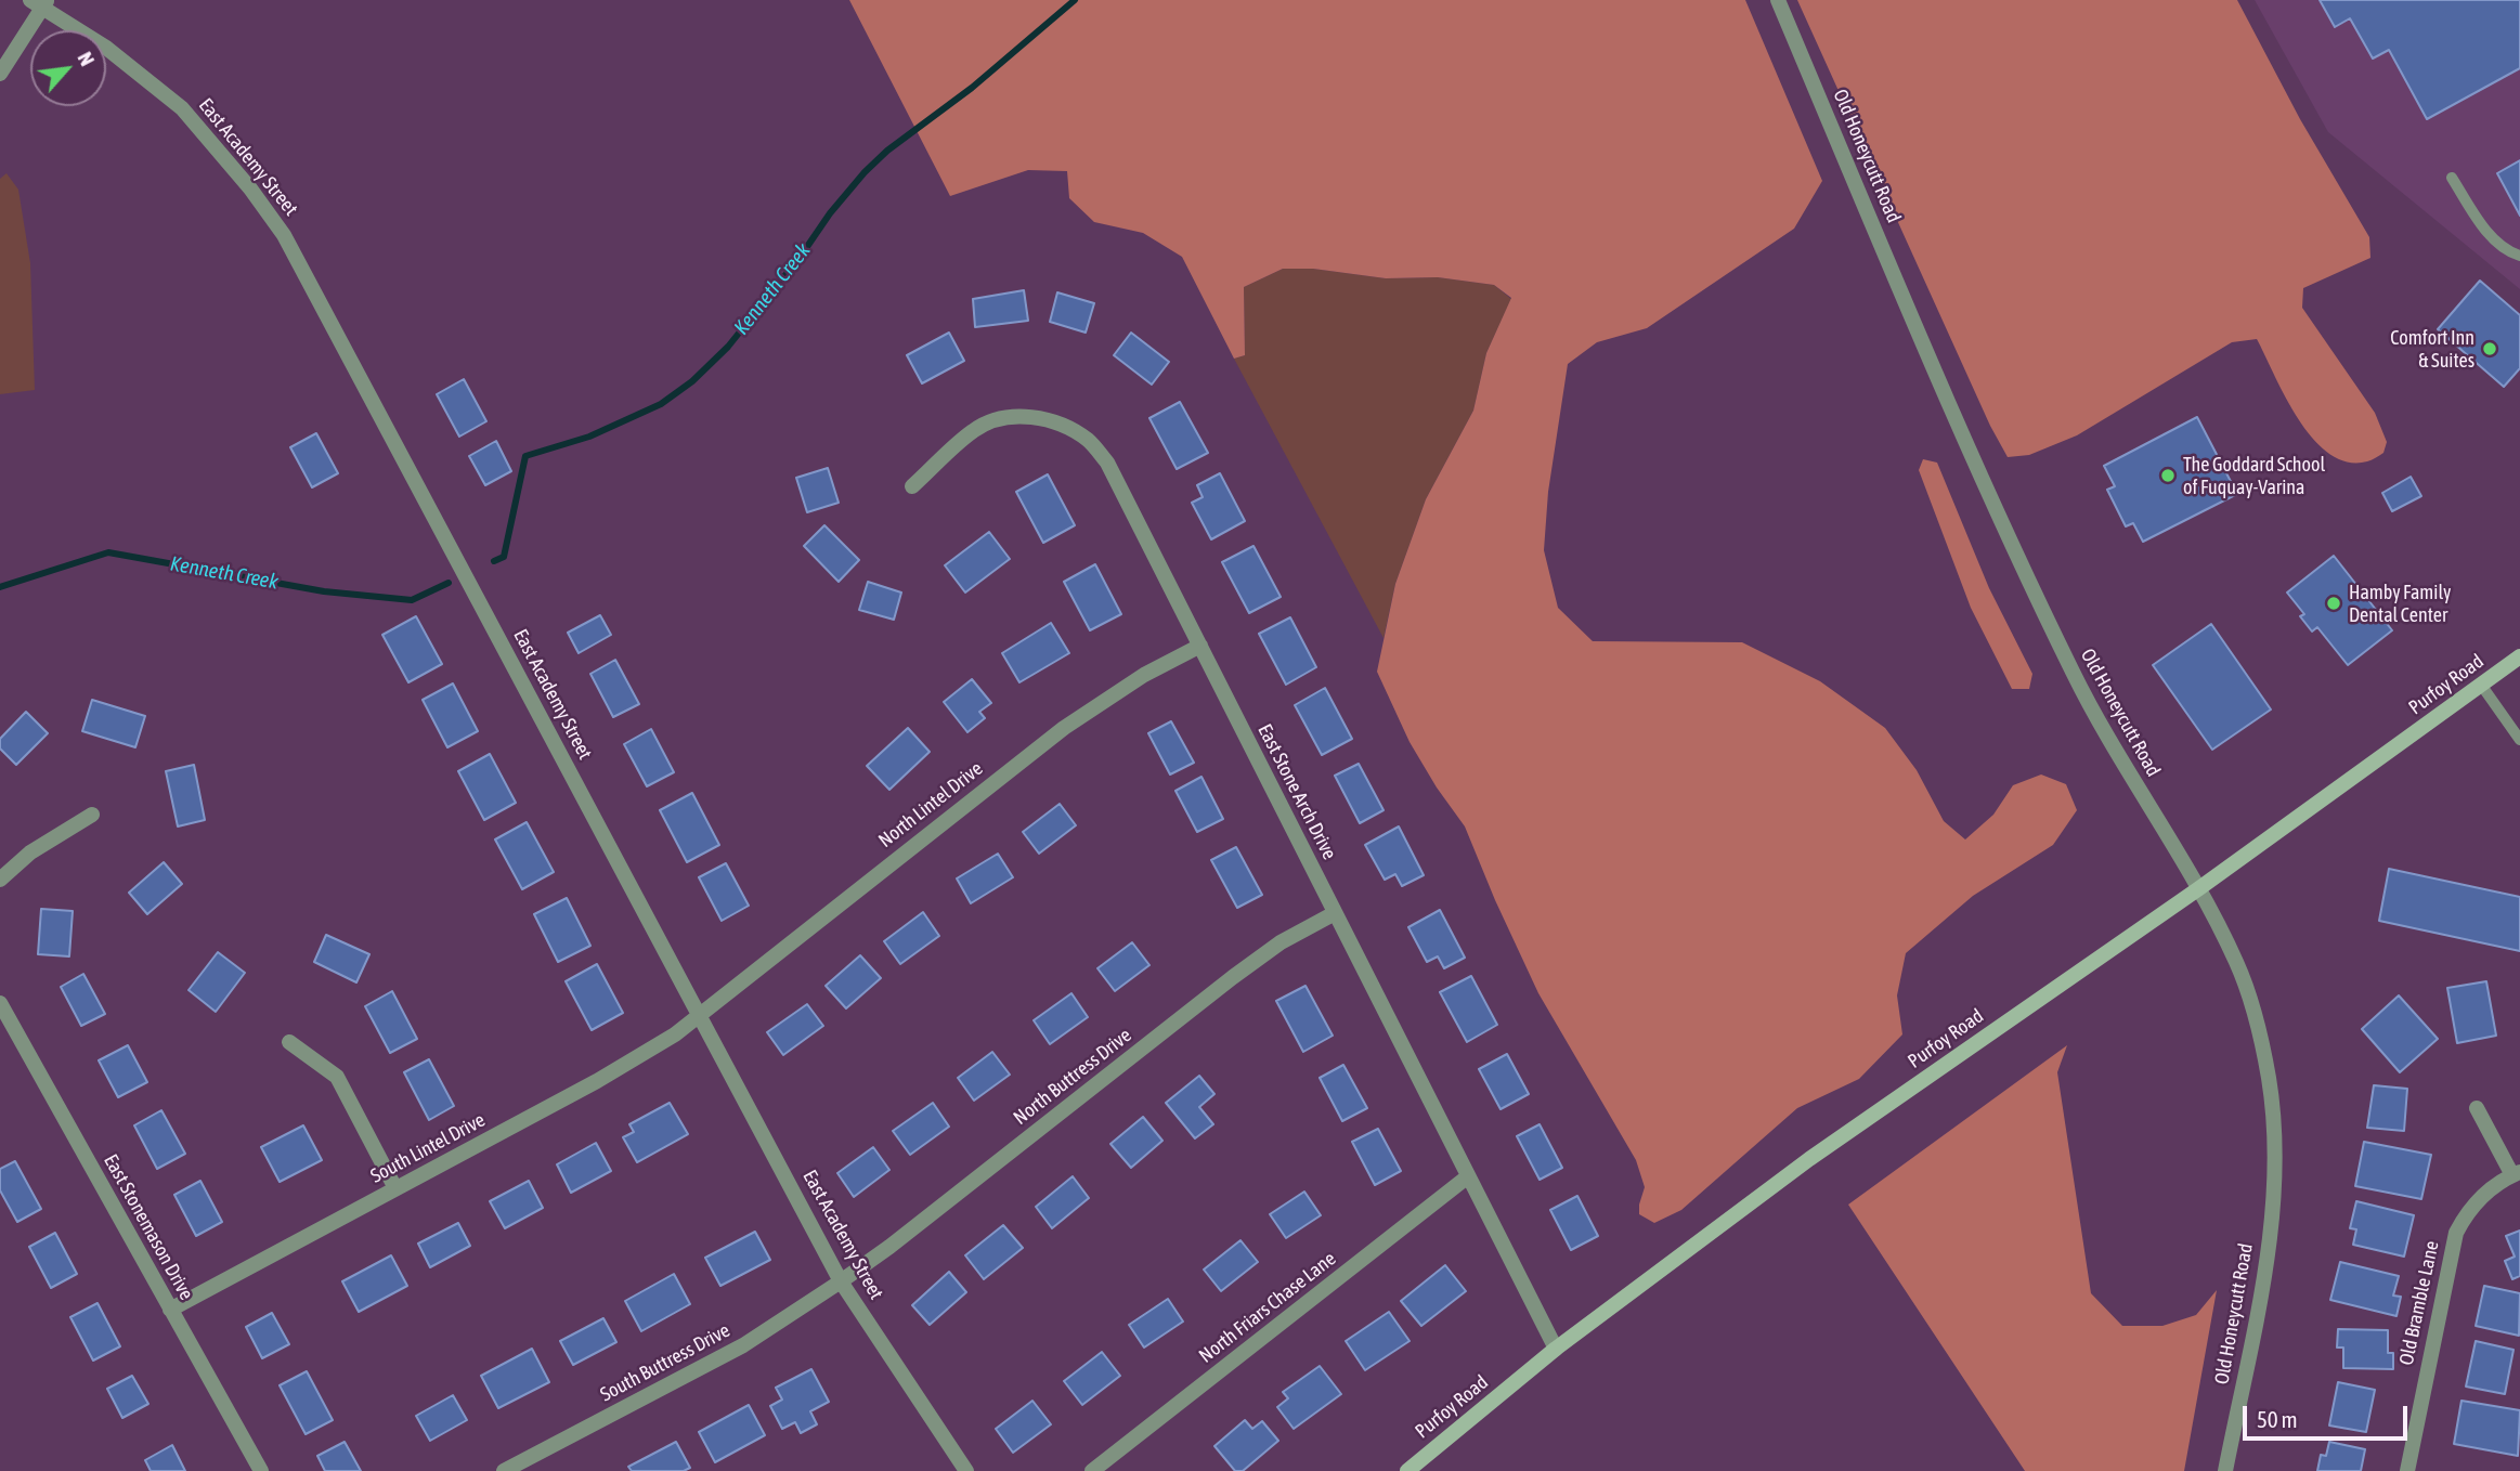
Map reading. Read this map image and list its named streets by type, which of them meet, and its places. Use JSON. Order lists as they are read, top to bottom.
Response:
{
  "streets": {
    "street": [
      "Old Honeycutt Road",
      "East Academy Street",
      "Purfoy Road",
      "East Stone Arch Drive",
      "North Lintel Drive",
      "North Buttress Drive",
      "South Lintel Drive",
      "East Stonemason Drive",
      "Old Bramble Lane",
      "North Friars Chase Lane",
      "South Buttress Drive"
    ]
  },
  "crossings": [
    ["Old Honeycutt Road", "Purfoy Road"],
    ["East Academy Street", "North Lintel Drive"],
    ["East Academy Street", "North Buttress Drive"],
    ["East Academy Street", "South Lintel Drive"],
    ["East Academy Street", "South Buttress Drive"],
    ["Purfoy Road", "East Stone Arch Drive"],
    ["East Stone Arch Drive", "North Lintel Drive"],
    ["East Stone Arch Drive", "North Buttress Drive"],
    ["East Stone Arch Drive", "North Friars Chase Lane"],
    ["North Lintel Drive", "South Lintel Drive"],
    ["North Buttress Drive", "South Buttress Drive"],
    ["South Lintel Drive", "East Stonemason Drive"]
  ],
  "water": ["Kenneth Creek"],
  "places": ["Comfort Inn & Suites", "The Goddard School of Fuquay-Varina", "Hamby Family Dental Center"],
  "scale_bar": "50 m",
  "north": "top right"
}
